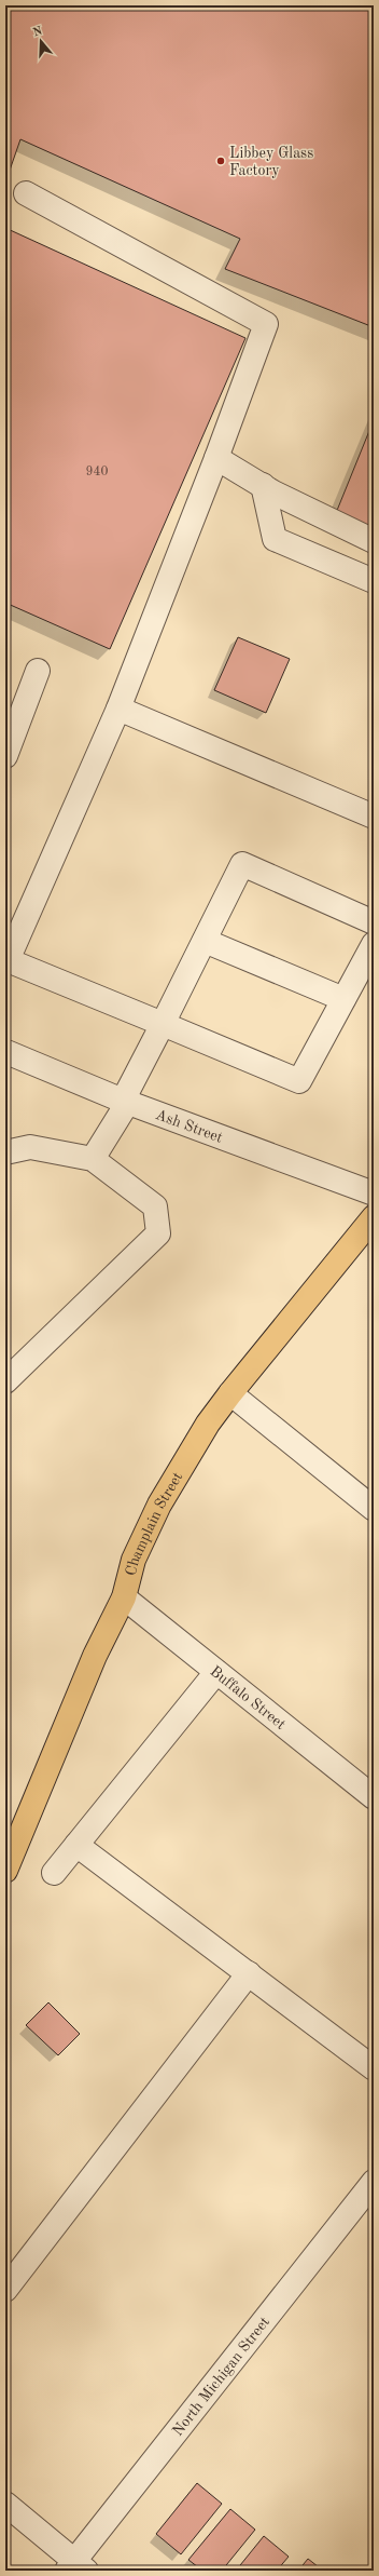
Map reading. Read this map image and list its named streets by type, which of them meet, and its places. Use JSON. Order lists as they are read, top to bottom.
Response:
{
  "streets": {
    "main road": ["Champlain Street"],
    "street": ["Ash Street", "Buffalo Street", "North Michigan Street"]
  },
  "crossings": [
    ["Champlain Street", "Buffalo Street"]
  ],
  "places": ["Libbey Glass Factory"],
  "house_numbers": ["940"],
  "north": "top"
}
